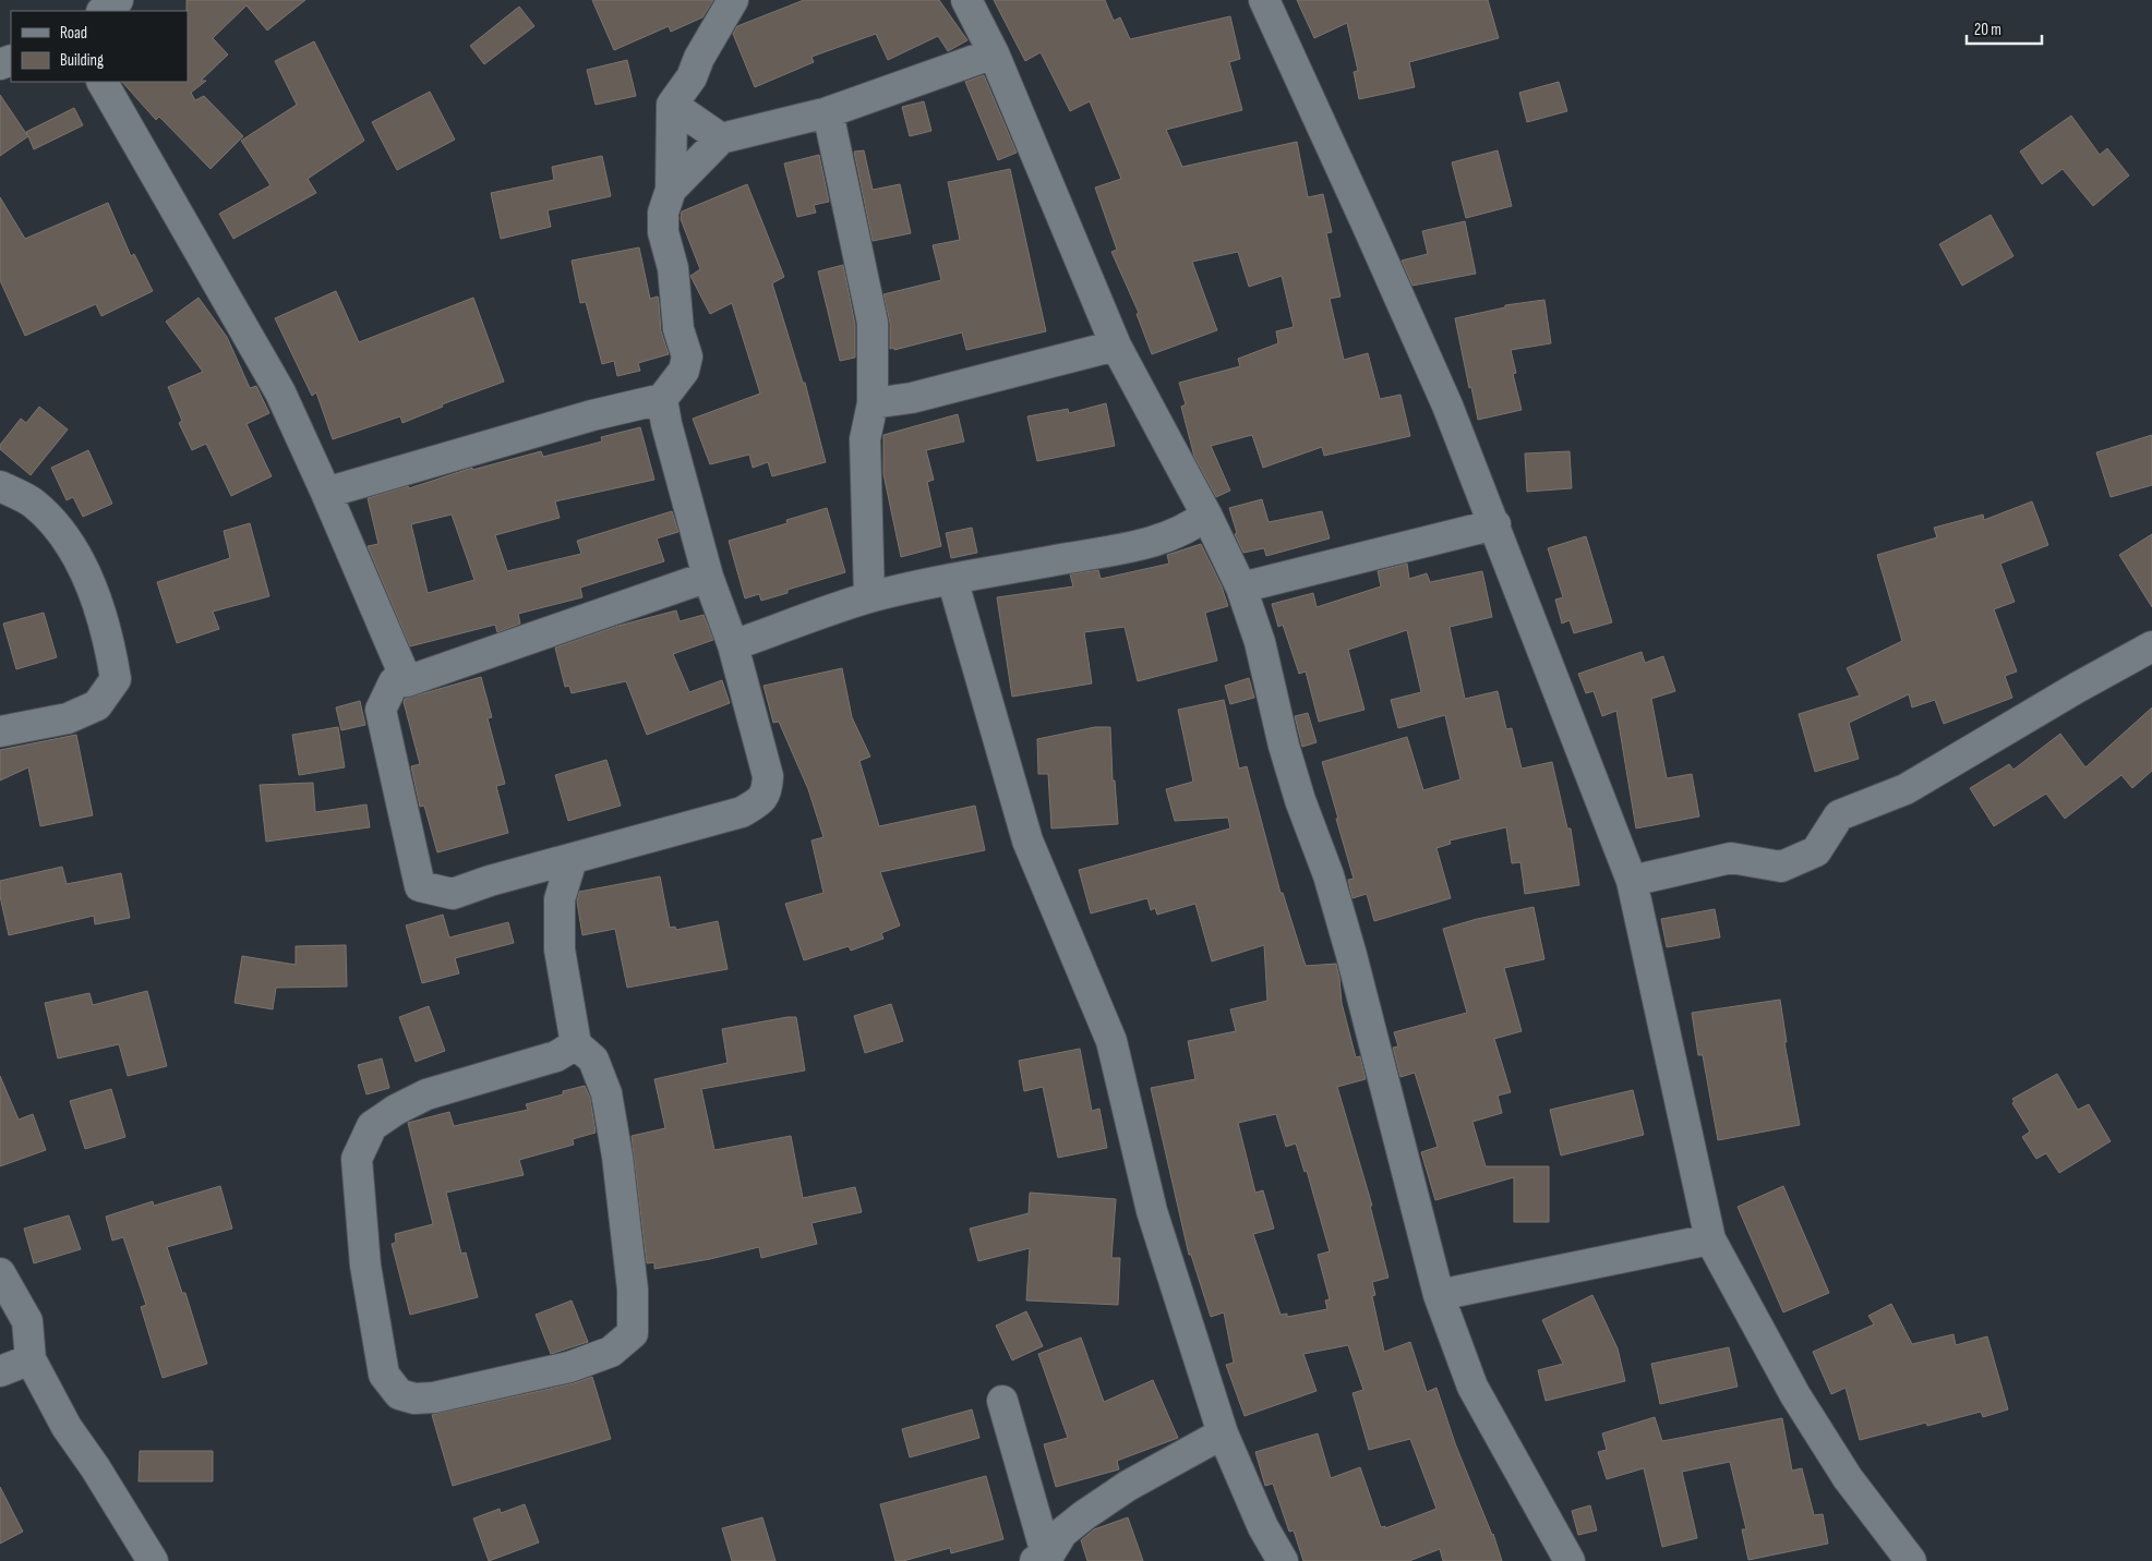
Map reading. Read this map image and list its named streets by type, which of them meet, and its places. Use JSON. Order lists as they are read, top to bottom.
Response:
{
  "legend": ["Road", "Building"],
  "scale_bar": "20 m"
}
